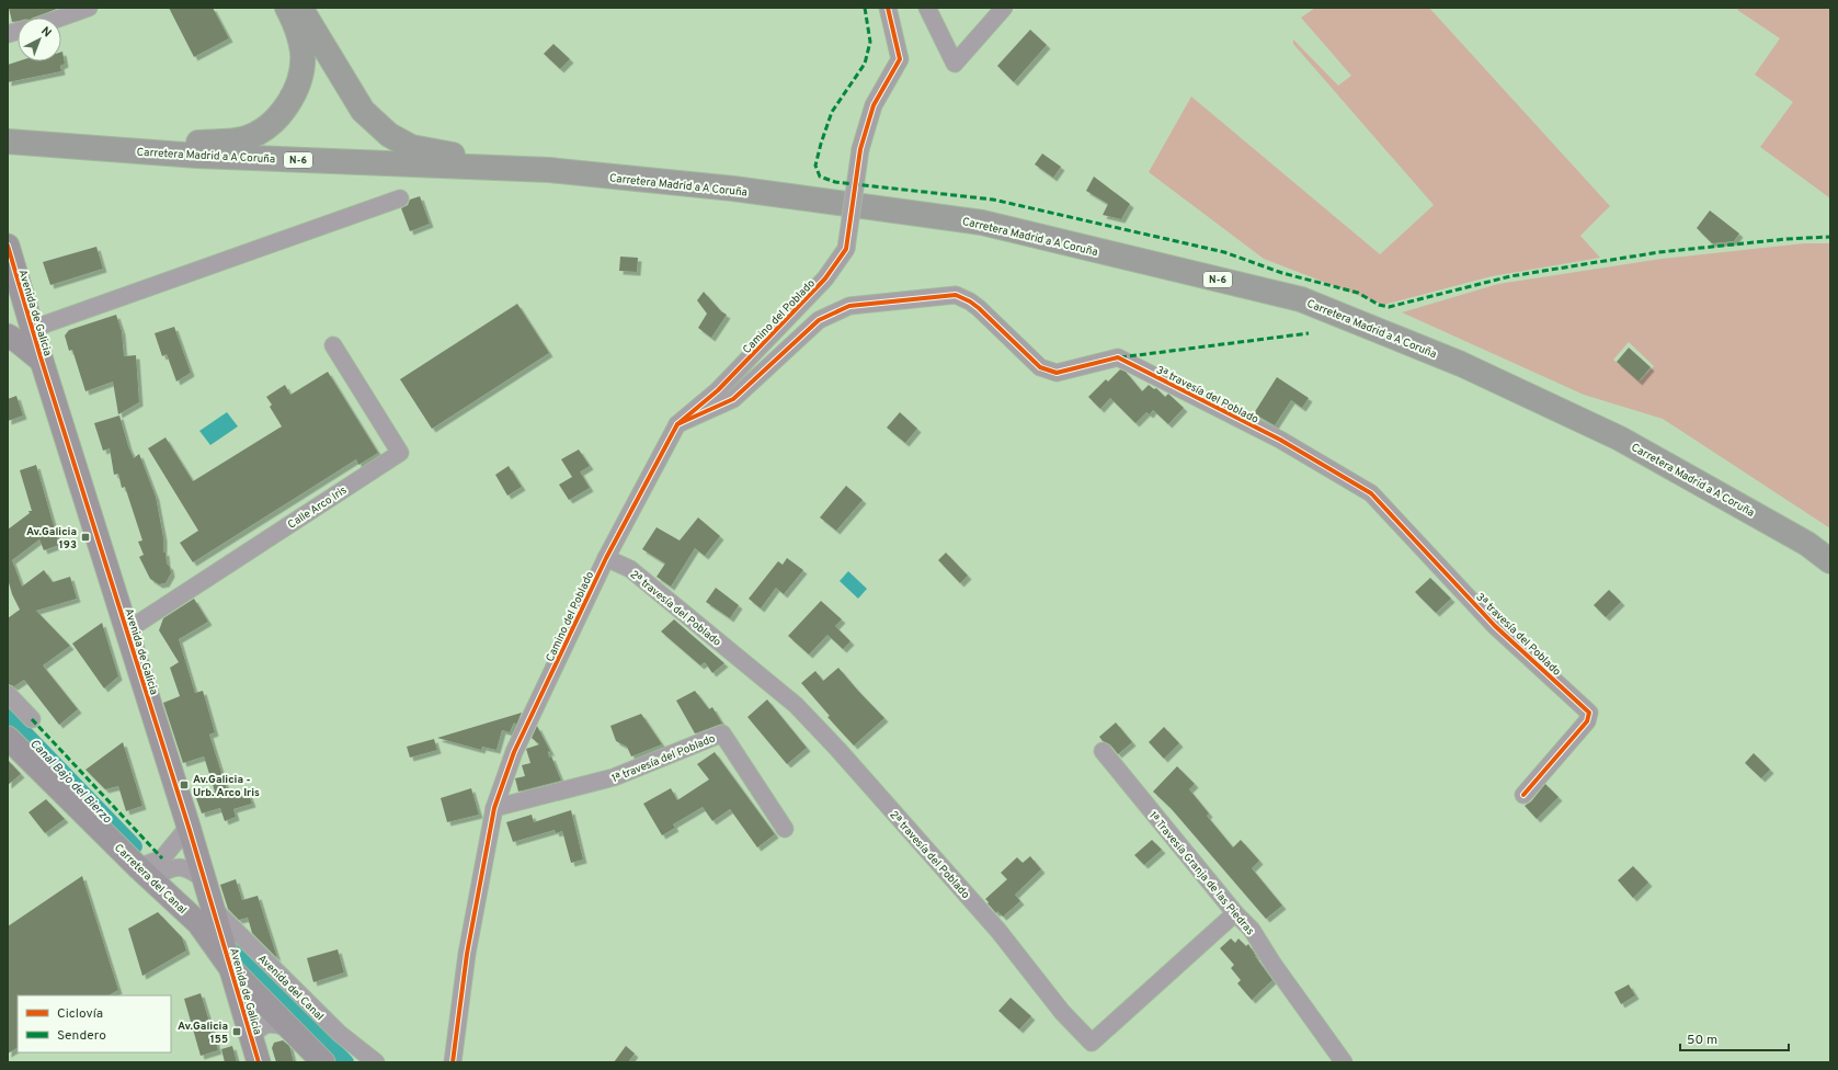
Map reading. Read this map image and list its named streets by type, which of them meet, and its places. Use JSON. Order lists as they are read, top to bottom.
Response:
{
  "streets": {
    "highway": ["Carretera Madrid a A Coruña", "N-6"],
    "main road": ["Avenida de Galicia", "Carretera del Canal"],
    "street": [
      "Camino del Poblado",
      "3ª travesía del Poblado",
      "Calle Arco Iris",
      "2ª travesía del Poblado",
      "1ª travesía del Poblado",
      "1ª Travesía Granja de las Piedras",
      "Avenida del Canal"
    ]
  },
  "crossings": [
    ["Carretera Madrid a A Coruña", "N-6"],
    ["Avenida de Galicia", "Calle Arco Iris"],
    ["Avenida de Galicia", "Carretera del Canal"],
    ["Avenida de Galicia", "Avenida del Canal"],
    ["Camino del Poblado", "3ª travesía del Poblado"],
    ["Camino del Poblado", "2ª travesía del Poblado"],
    ["Camino del Poblado", "1ª travesía del Poblado"],
    ["2ª travesía del Poblado", "1ª Travesía Granja de las Piedras"]
  ],
  "water": ["Canal Bajo del Bierzo"],
  "places": {
    "transit": ["Av.Galicia 193", "Av.Galicia - Urb. Arco Iris", "Av.Galicia 155"]
  },
  "legend": ["Ciclovía", "Sendero"],
  "scale_bar": "50 m",
  "north": "top right"
}
